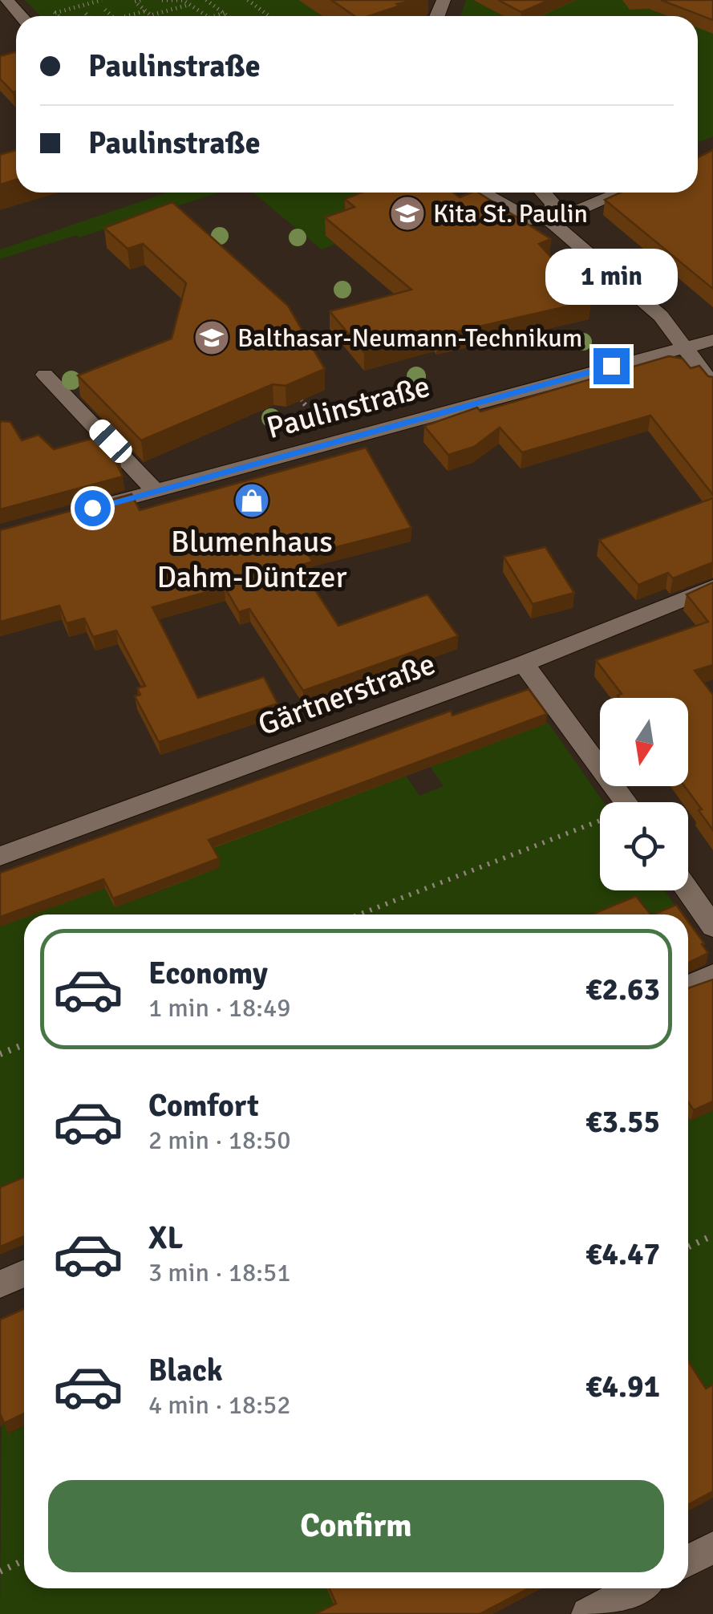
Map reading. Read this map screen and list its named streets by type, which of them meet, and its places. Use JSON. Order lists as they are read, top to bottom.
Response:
{
  "streets": {
    "street": ["Paulinstraße", "Gärtnerstraße"]
  },
  "places": {
    "school or university": ["Kita St. Paulin", "Balthasar-Neumann-Technikum"],
    "shop": ["Blumenhaus Dahm-Düntzer"]
  },
  "north": "bottom",
  "page": {
    "banner": ["Paulinstraße", "Paulinstraße"],
    "bubble": "1 min",
    "list": [
      {
        "name": "Economy",
        "note": "1 min · 18:49",
        "value": "€2.63"
      },
      {
        "name": "Comfort",
        "note": "2 min · 18:50",
        "value": "€3.55"
      },
      {
        "name": "XL",
        "note": "3 min · 18:51",
        "value": "€4.47"
      },
      {
        "name": "Black",
        "note": "4 min · 18:52",
        "value": "€4.91"
      }
    ],
    "buttons": "Confirm"
  }
}
